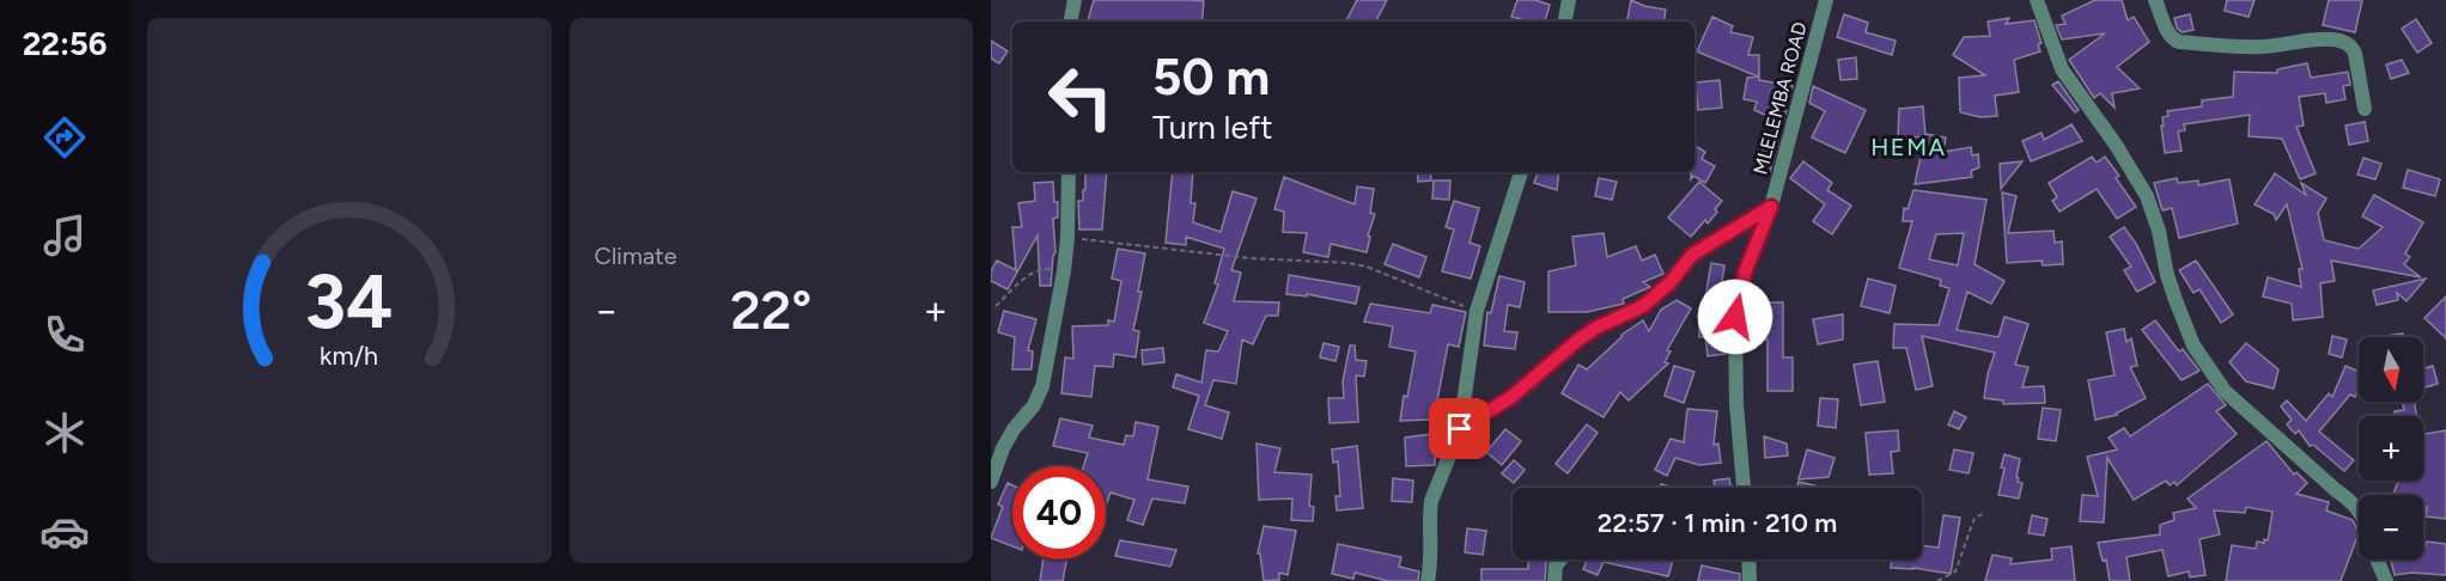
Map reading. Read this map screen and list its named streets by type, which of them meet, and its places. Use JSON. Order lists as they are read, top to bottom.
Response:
{
  "streets": {
    "street": ["MLELEMBA ROAD"]
  },
  "districts": ["HEMA"],
  "north": "bottom",
  "page": {
    "tabs": "22:56",
    "tile": "Climate",
    "turn": ["50 m", "Turn left"],
    "heat": ["−", "22°", "+"],
    "map_buttons": ["+", "−"],
    "limit": "40",
    "trip": "22:57 · 1 min · 210 m",
    "gauge": ["34", "km/h"]
  }
}
